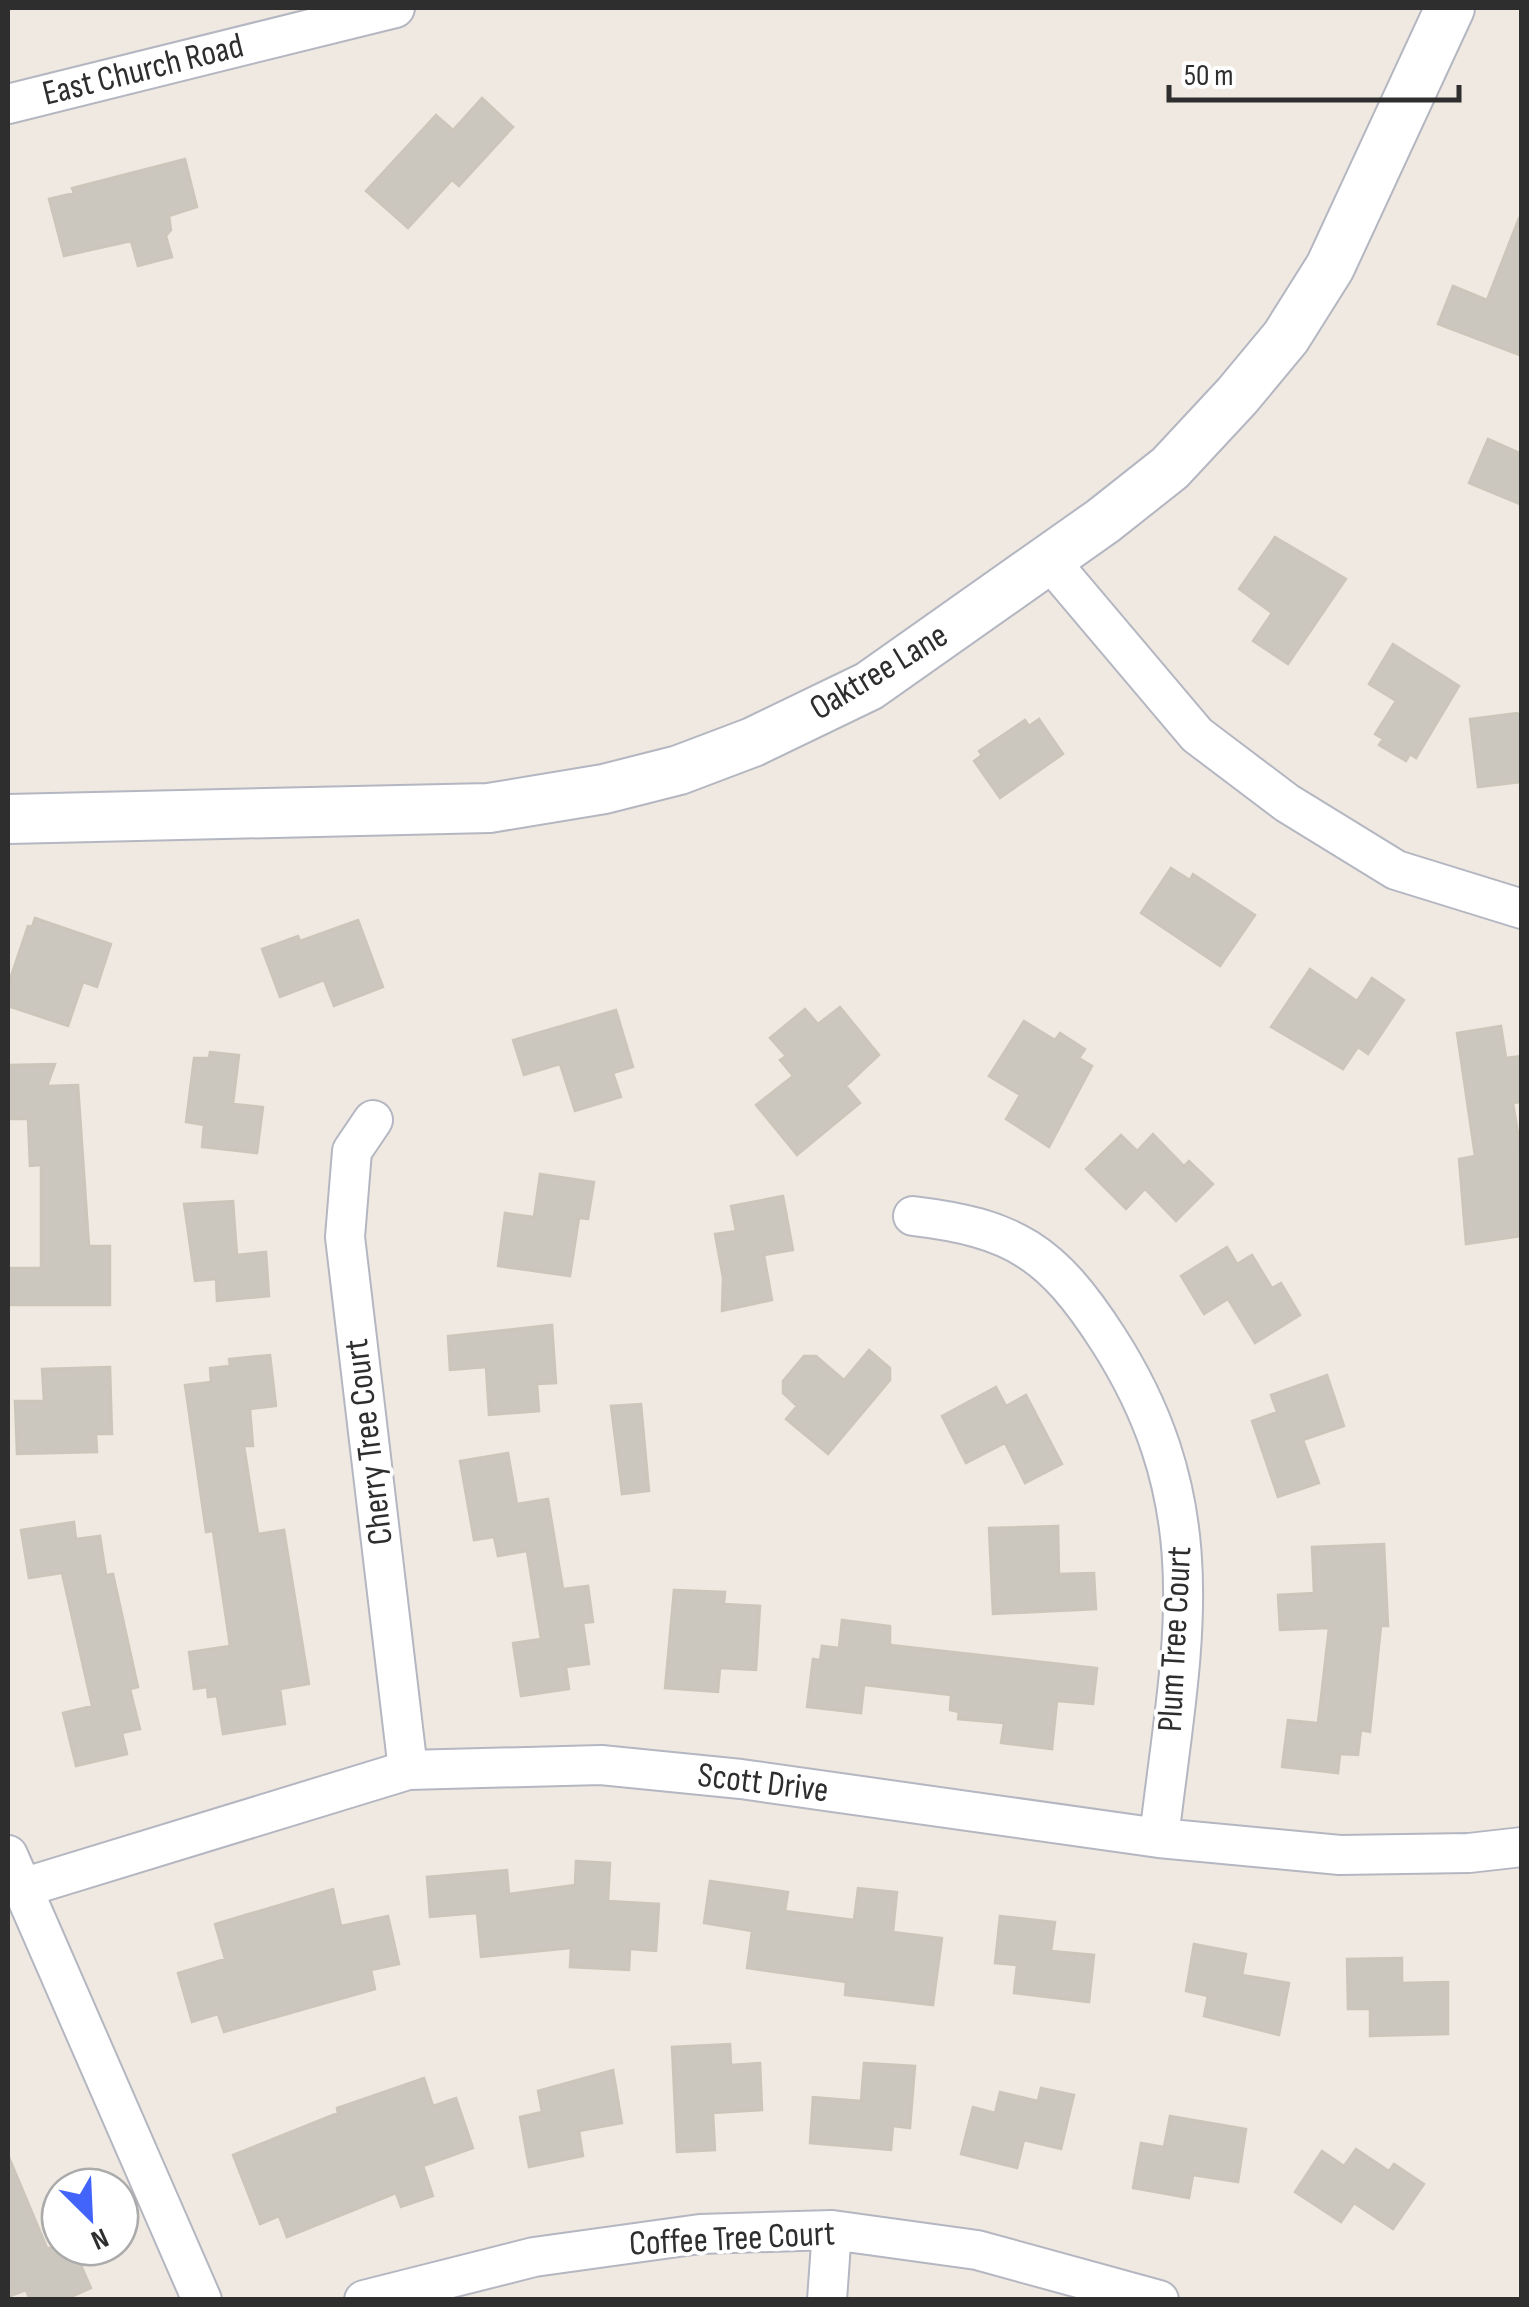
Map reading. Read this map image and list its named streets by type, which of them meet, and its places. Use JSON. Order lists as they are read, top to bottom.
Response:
{
  "streets": {
    "street": [
      "East Church Road",
      "Oaktree Lane",
      "Cherry Tree Court",
      "Plum Tree Court",
      "Scott Drive",
      "Coffee Tree Court"
    ]
  },
  "crossings": [
    ["Cherry Tree Court", "Scott Drive"],
    ["Plum Tree Court", "Scott Drive"]
  ],
  "scale_bar": "50 m",
  "north": "bottom right"
}
